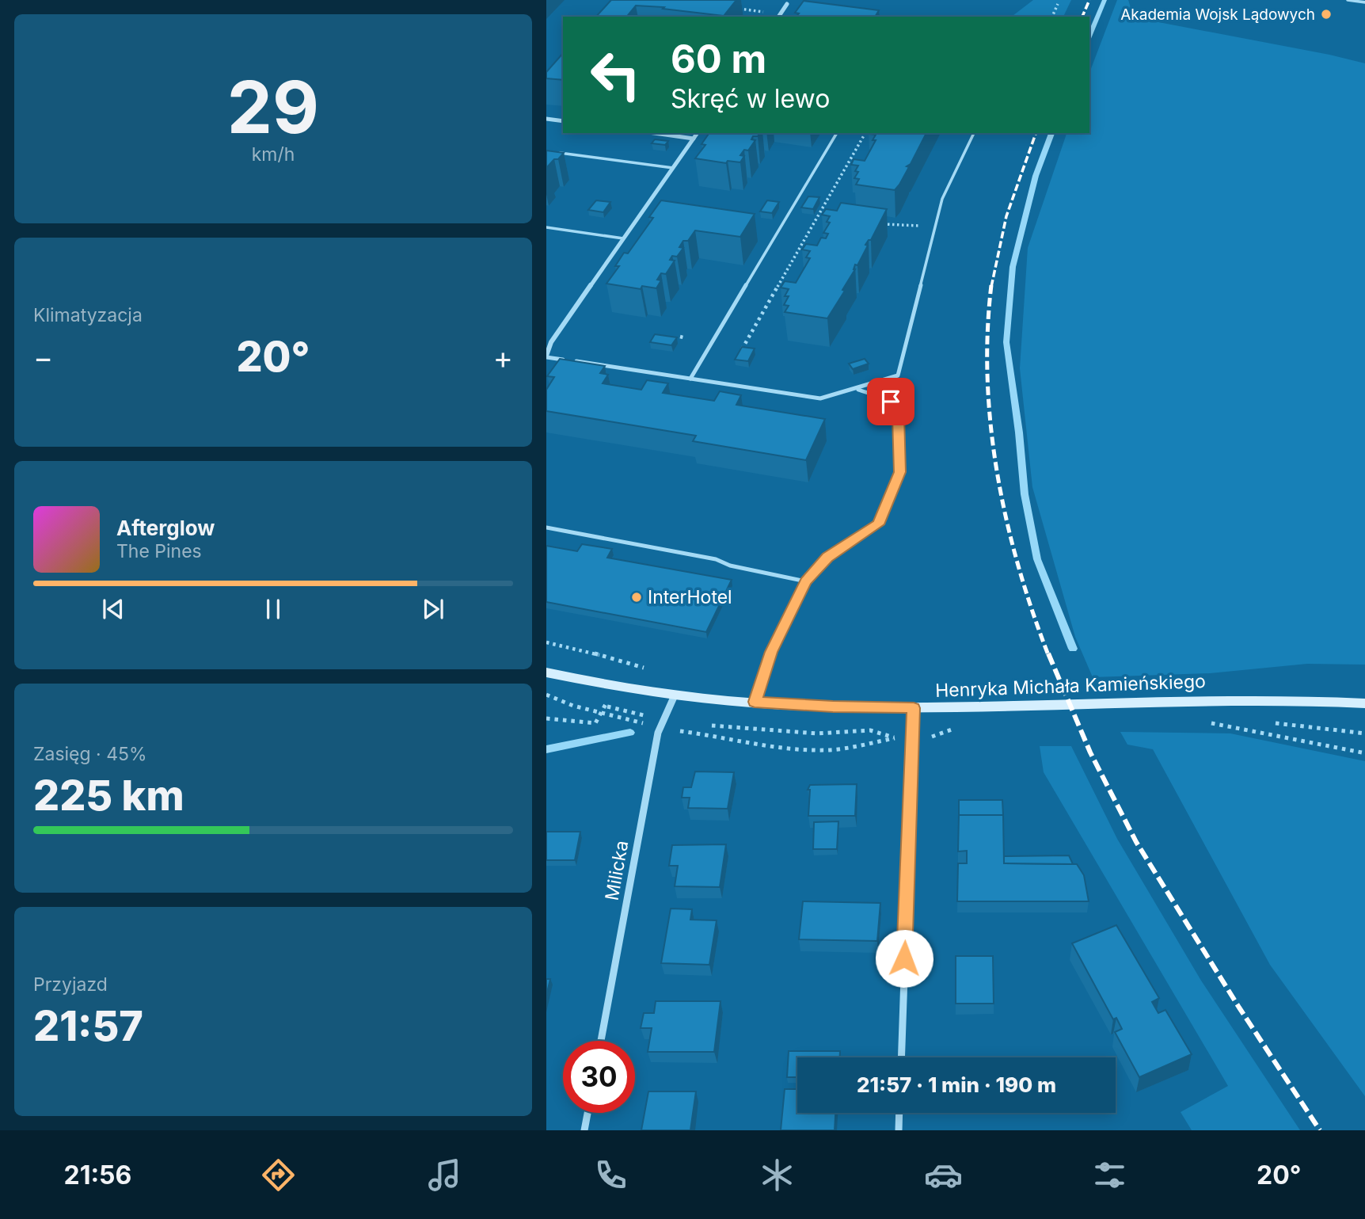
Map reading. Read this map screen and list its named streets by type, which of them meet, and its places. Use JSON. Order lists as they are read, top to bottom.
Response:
{
  "streets": {
    "street": ["Henryka Michała Kamieńskiego", "Milicka"]
  },
  "crossings": [
    ["Henryka Michała Kamieńskiego", "Milicka"]
  ],
  "places": ["Akademia Wojsk Lądowych", "InterHotel"],
  "page": {
    "tile": [
      ["29", "km/h"],
      "Klimatyzacja",
      ["Zasięg · 45%", "225 km"],
      ["Przyjazd", "21:57"]
    ],
    "turn": ["60 m", "Skręć w lewo"],
    "heat": ["−", "20°", "+"],
    "song": ["Afterglow", "The Pines"],
    "limit": "30",
    "trip": "21:57 · 1 min · 190 m",
    "tabs": ["21:56", "20°"]
  }
}
